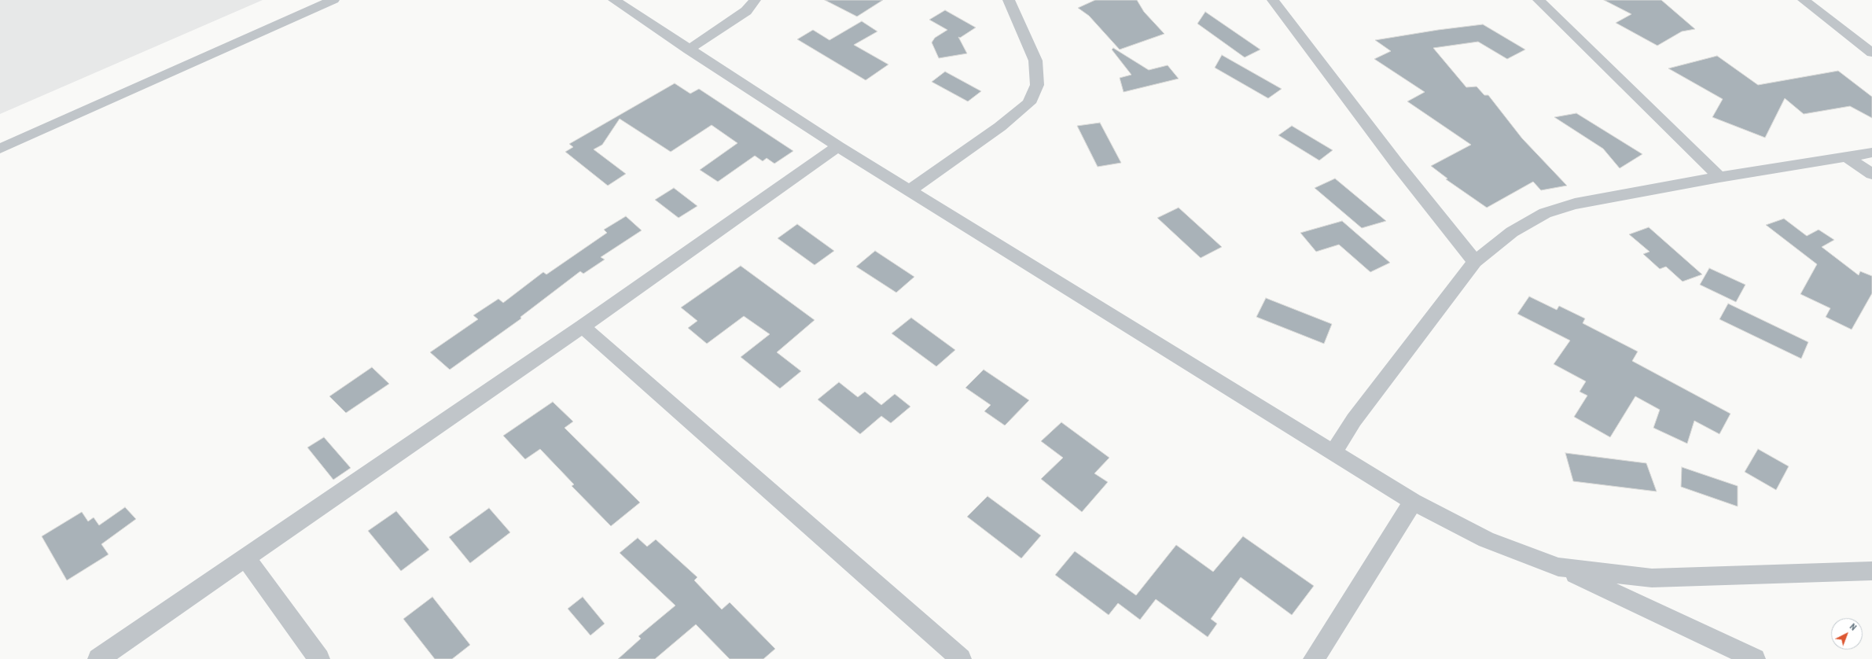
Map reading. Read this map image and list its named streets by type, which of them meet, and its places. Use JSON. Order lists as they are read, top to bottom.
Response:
{
  "north": "top right"
}
